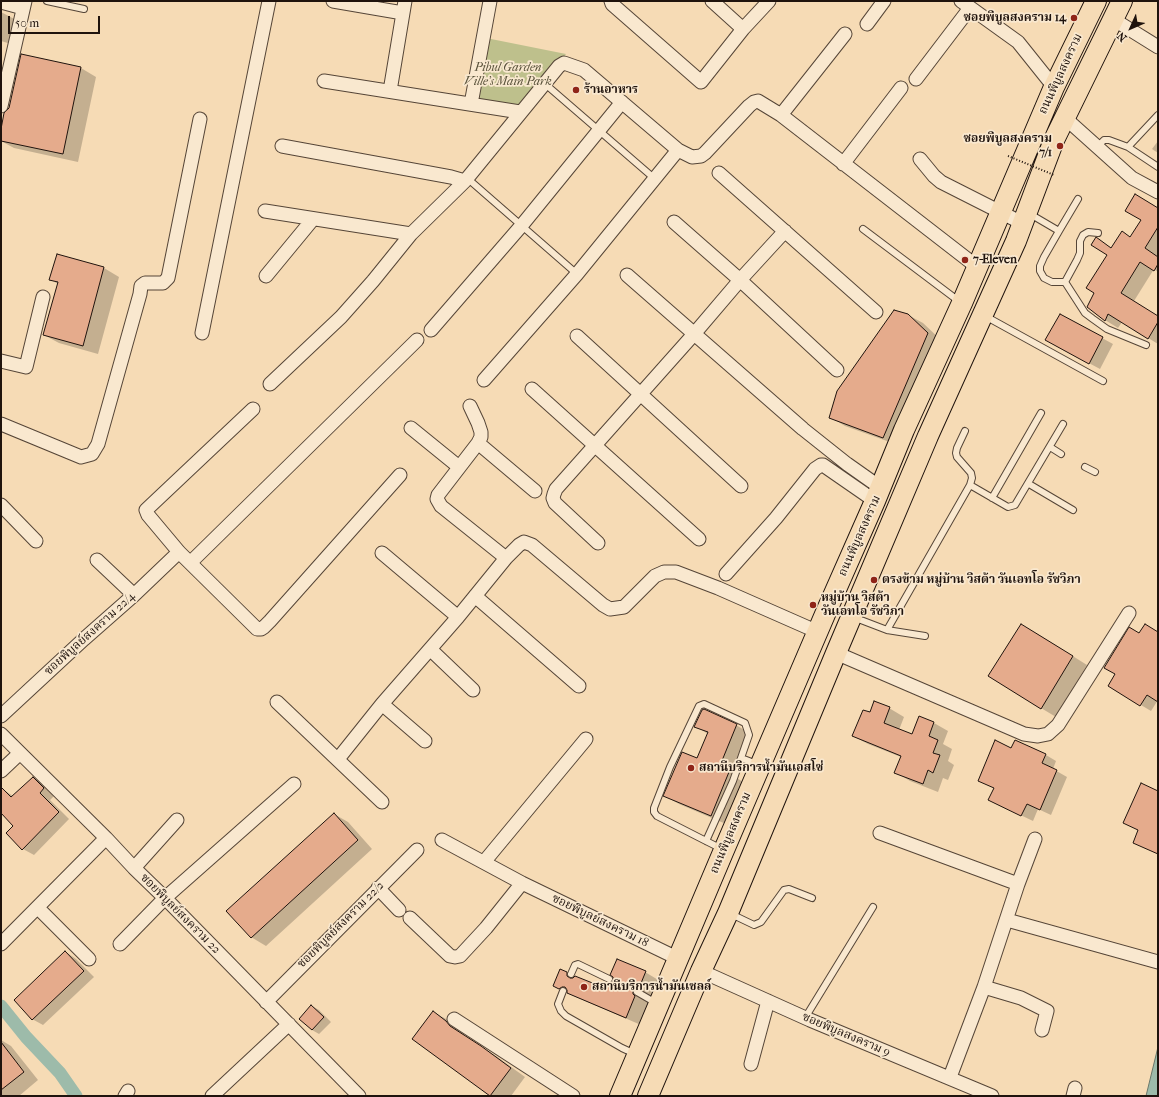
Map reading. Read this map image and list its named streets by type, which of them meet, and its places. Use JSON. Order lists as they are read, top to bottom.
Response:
{
  "streets": {
    "main road": ["ถนนพิบูลสงคราม"],
    "street": [
      "ซอยพิบูลย์สงคราม 22/4",
      "ซอยพิบูลย์สงคราม 22",
      "ซอยพิบูลย์สงคราม 18",
      "ซอยพิบูลย์สงคราม 22/2",
      "ซอยพิบูลสงคราม 9"
    ]
  },
  "crossings": [
    ["ถนนพิบูลสงคราม", "ซอยพิบูลย์สงคราม 18"],
    ["ถนนพิบูลสงคราม", "ซอยพิบูลสงคราม 9"],
    ["ซอยพิบูลย์สงคราม 22", "ซอยพิบูลย์สงคราม 22/2"]
  ],
  "parks": ["Pibul Garden Ville's Main Park"],
  "places": [
    "ซอยพิบูลสงคราม 14",
    "ร้านอาหาร",
    "ซอยพิบูลสงคราม 7/1",
    "7-Eleven",
    "ตรงข้าม หมู่บ้าน วิสต้า วันเอทโอ รัชวิภา",
    "หมู่บ้าน วิสต้า วันเอทโอ รัชวิภา",
    "สถานีบริการน้ำมันเอสโซ่",
    "สถานีบริการน้ำมันเชลล์"
  ],
  "scale_bar": "50 m",
  "north": "bottom left"
}
